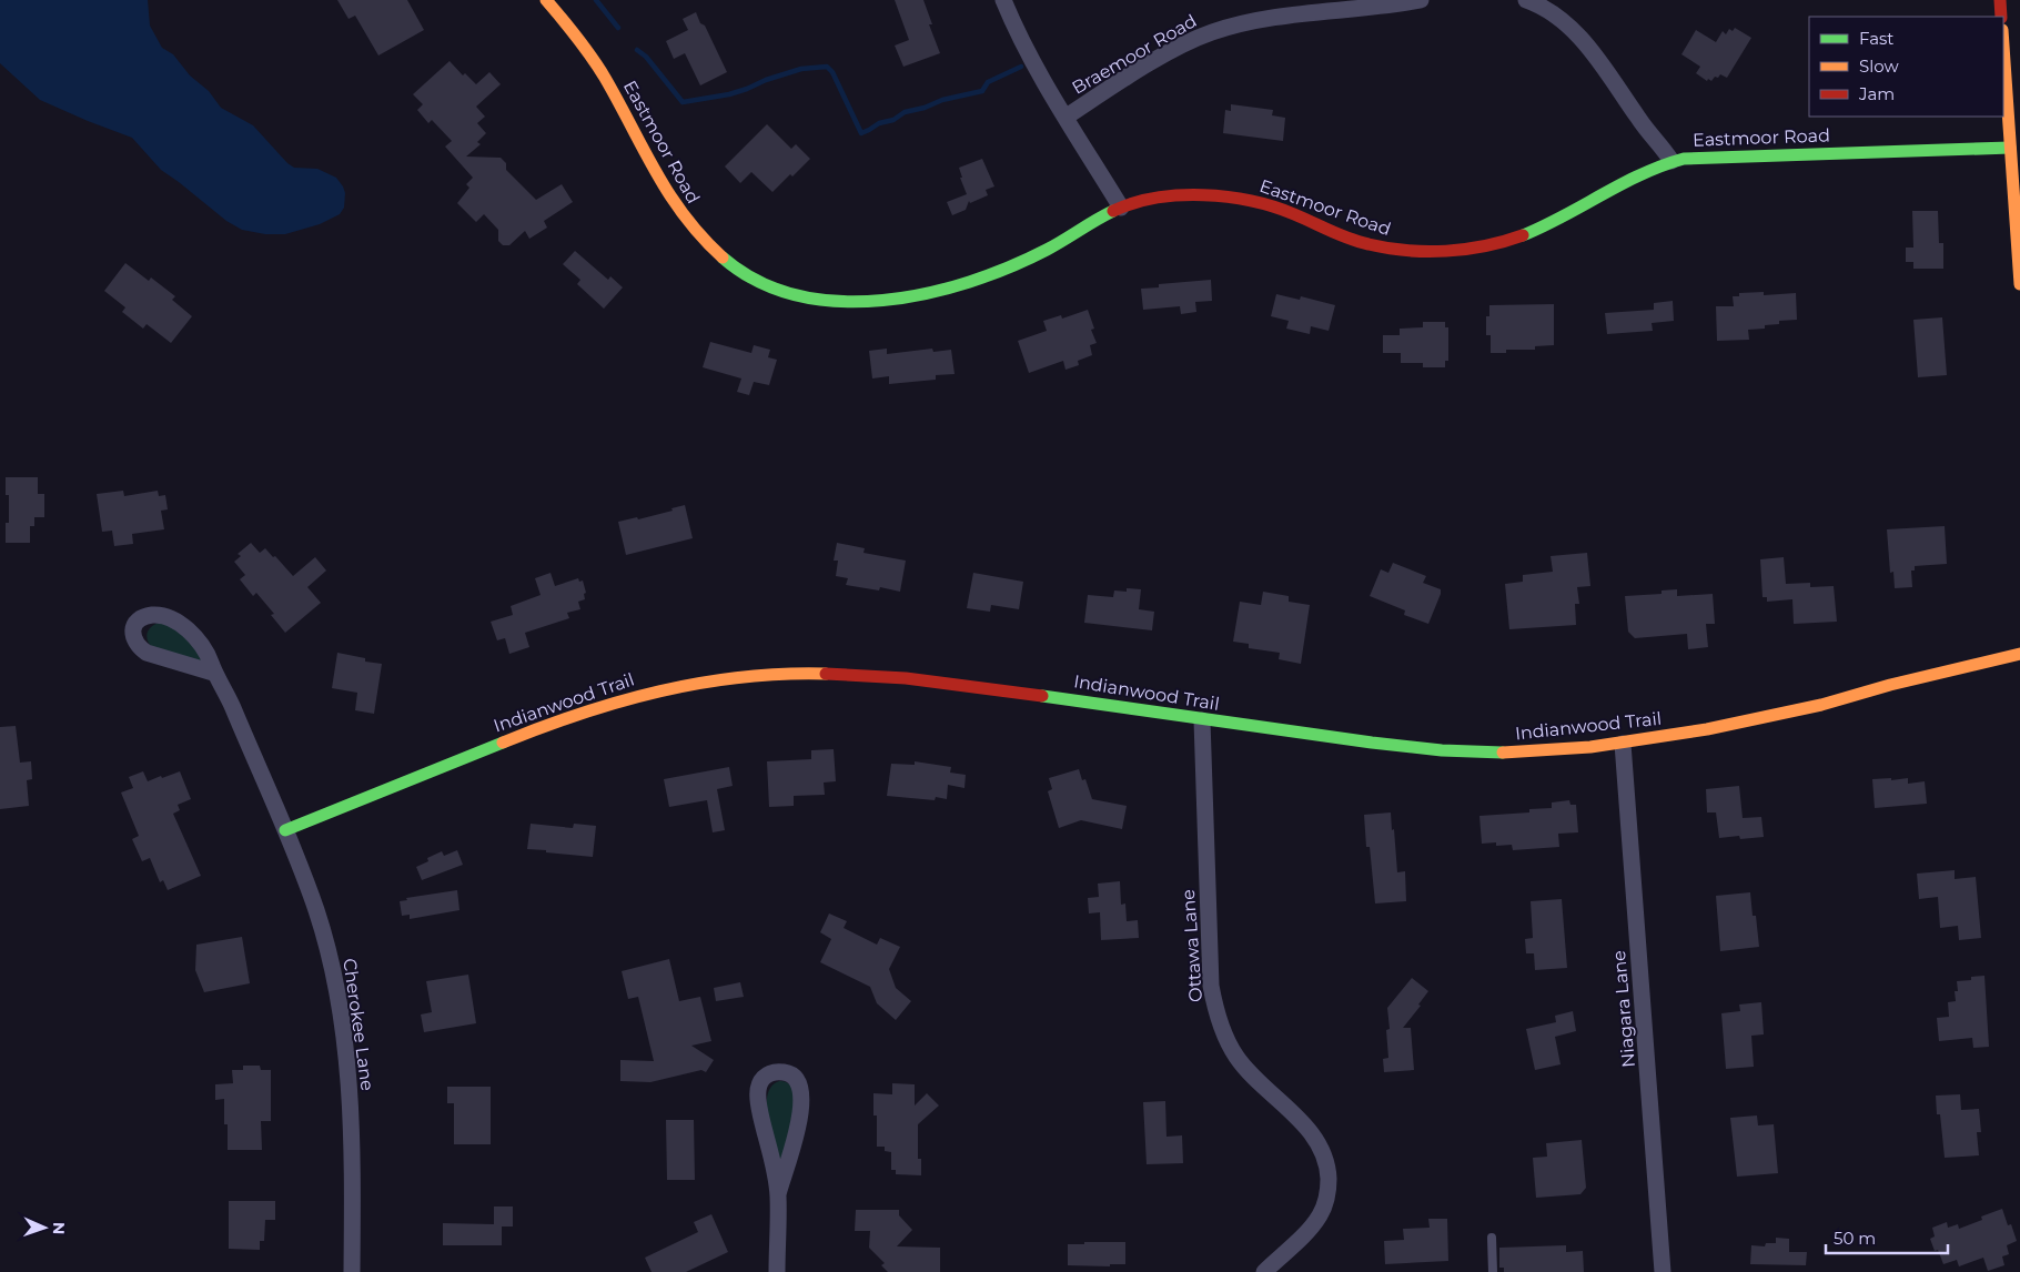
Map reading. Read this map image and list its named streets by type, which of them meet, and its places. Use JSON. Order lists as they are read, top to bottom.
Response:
{
  "streets": {
    "street": [
      "Braemoor Road",
      "Eastmoor Road",
      "Indianwood Trail",
      "Ottawa Lane",
      "Niagara Lane",
      "Cherokee Lane"
    ]
  },
  "crossings": [
    ["Indianwood Trail", "Ottawa Lane"],
    ["Indianwood Trail", "Niagara Lane"],
    ["Indianwood Trail", "Cherokee Lane"]
  ],
  "legend": ["Fast", "Slow", "Jam"],
  "scale_bar": "50 m",
  "north": "right"
}
